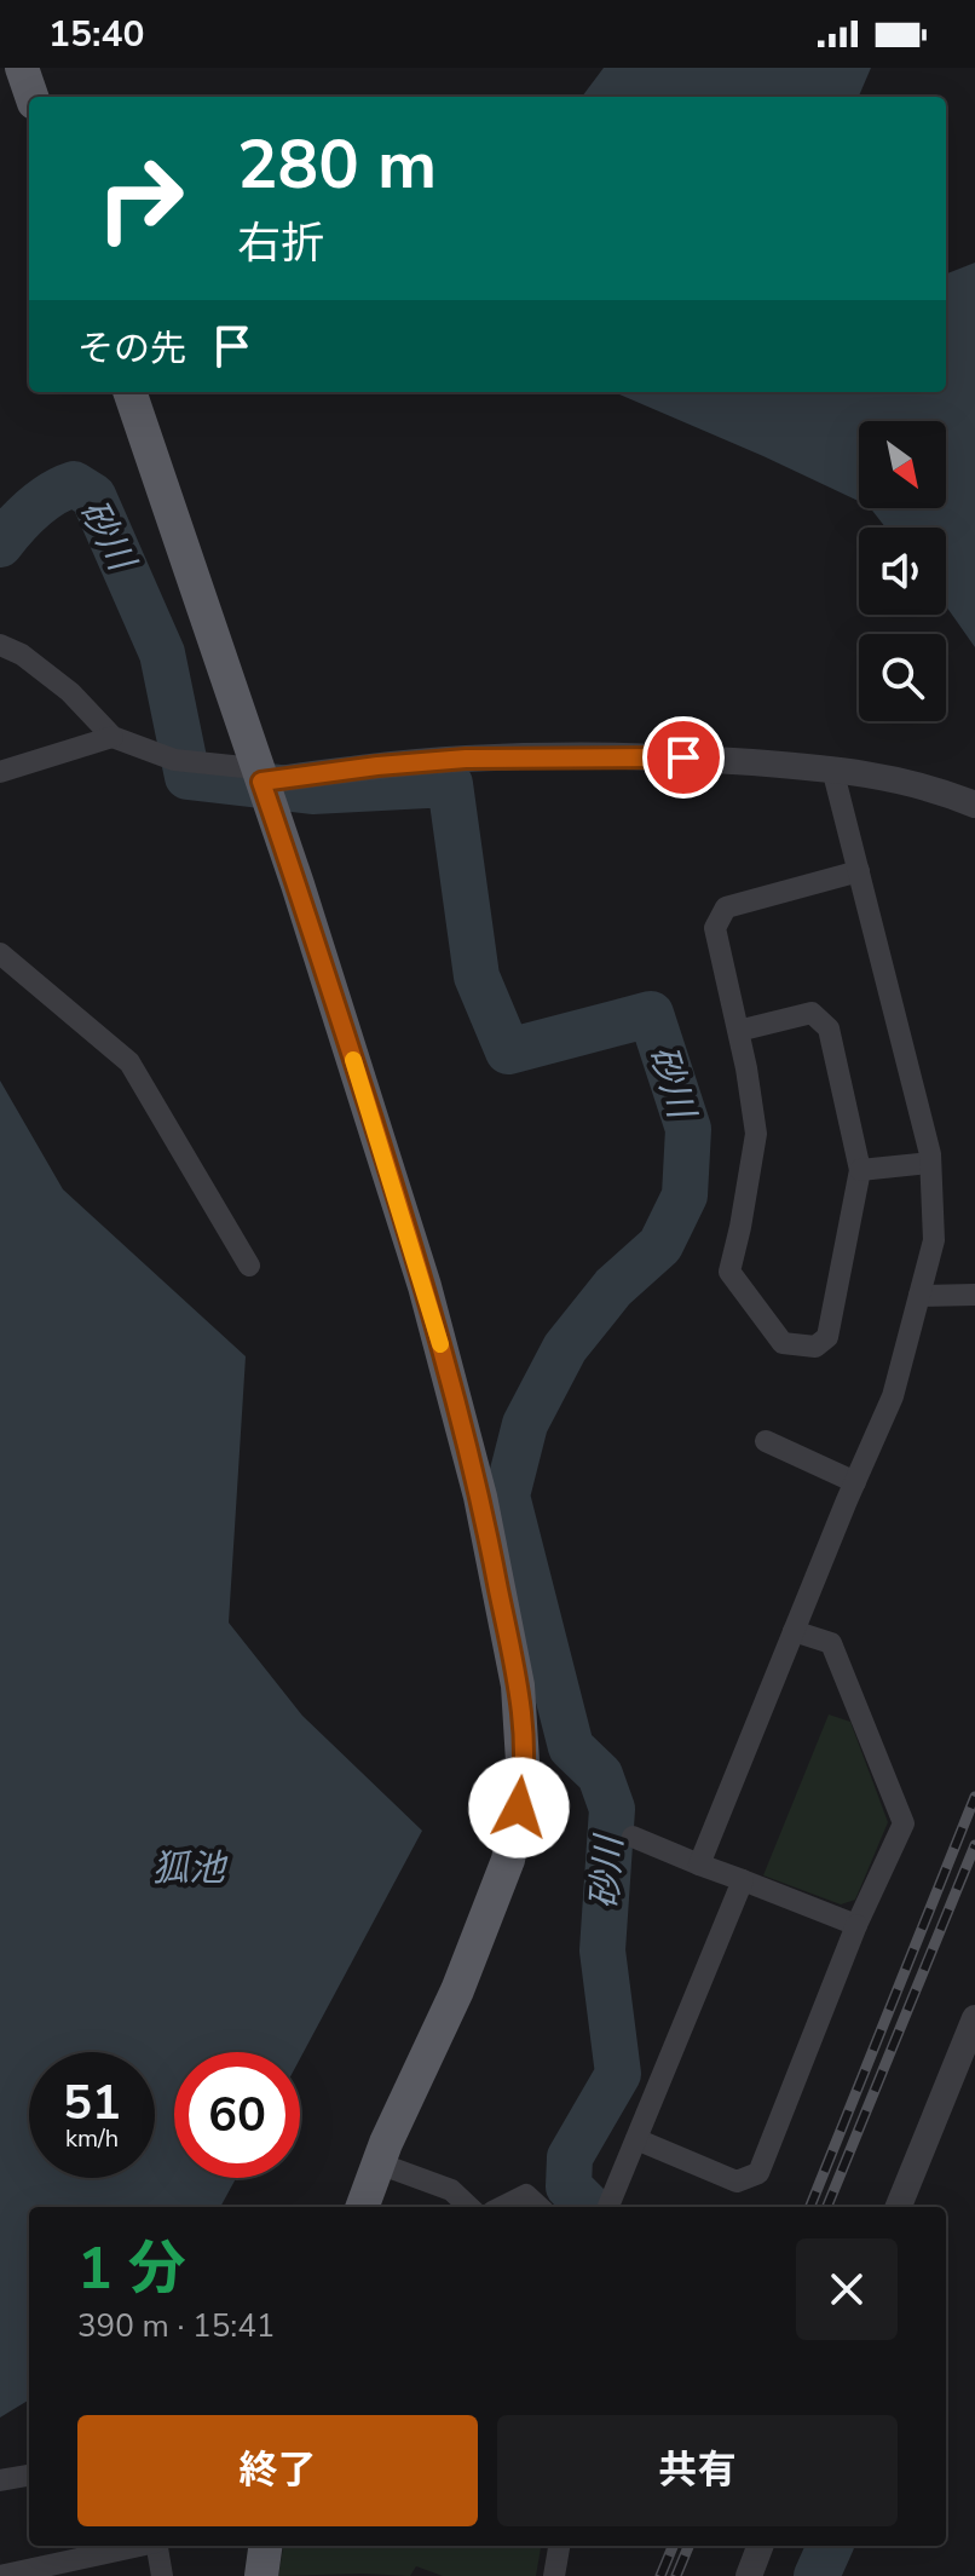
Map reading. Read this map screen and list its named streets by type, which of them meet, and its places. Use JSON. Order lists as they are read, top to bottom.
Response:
{
  "water": ["砂川", "狐池"],
  "north": "bottom right",
  "page": {
    "status": "15:40",
    "turn": ["280 m", "右折"],
    "then": "その先",
    "speed": "51 km/h",
    "limit": "60",
    "heading": ["1 分", "390 m · 15:41"],
    "buttons": ["終了", "共有"]
  }
}
